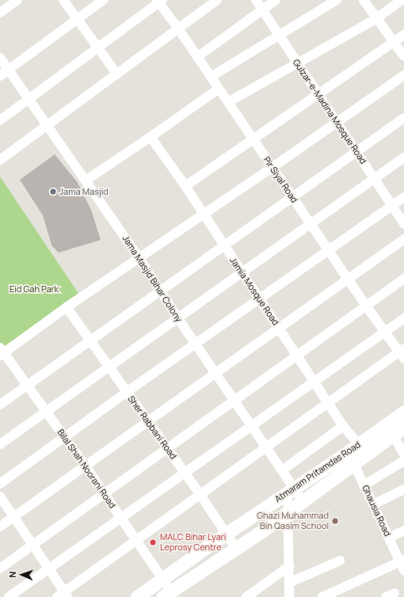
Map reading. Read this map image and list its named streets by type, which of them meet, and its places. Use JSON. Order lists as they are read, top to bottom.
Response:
{
  "streets": {
    "main road": ["Atmaram Pritamdas Road"],
    "street": [
      "Gulzar-e-Madina Mosque Road",
      "Pir Siyal Road",
      "Jama Masjid Bihar Colony",
      "Jamia Mosque Road",
      "Sher Rabbani Road",
      "Bilal Shah Noorani Road",
      "Ghausia Road"
    ]
  },
  "crossings": [
    ["Jama Masjid Bihar Colony", "Atmaram Pritamdas Road"],
    ["Jamia Mosque Road", "Atmaram Pritamdas Road"],
    ["Jamia Mosque Road", "Ghausia Road"],
    ["Sher Rabbani Road", "Atmaram Pritamdas Road"],
    ["Bilal Shah Noorani Road", "Atmaram Pritamdas Road"],
    ["Atmaram Pritamdas Road", "Ghausia Road"]
  ],
  "parks": ["Eid Gah Park"],
  "places": ["Jama Masjid", "Ghazi Muhammad Bin Qasim School", "MALC Bihar Lyari Leprosy Centre"],
  "north": "left"
}
